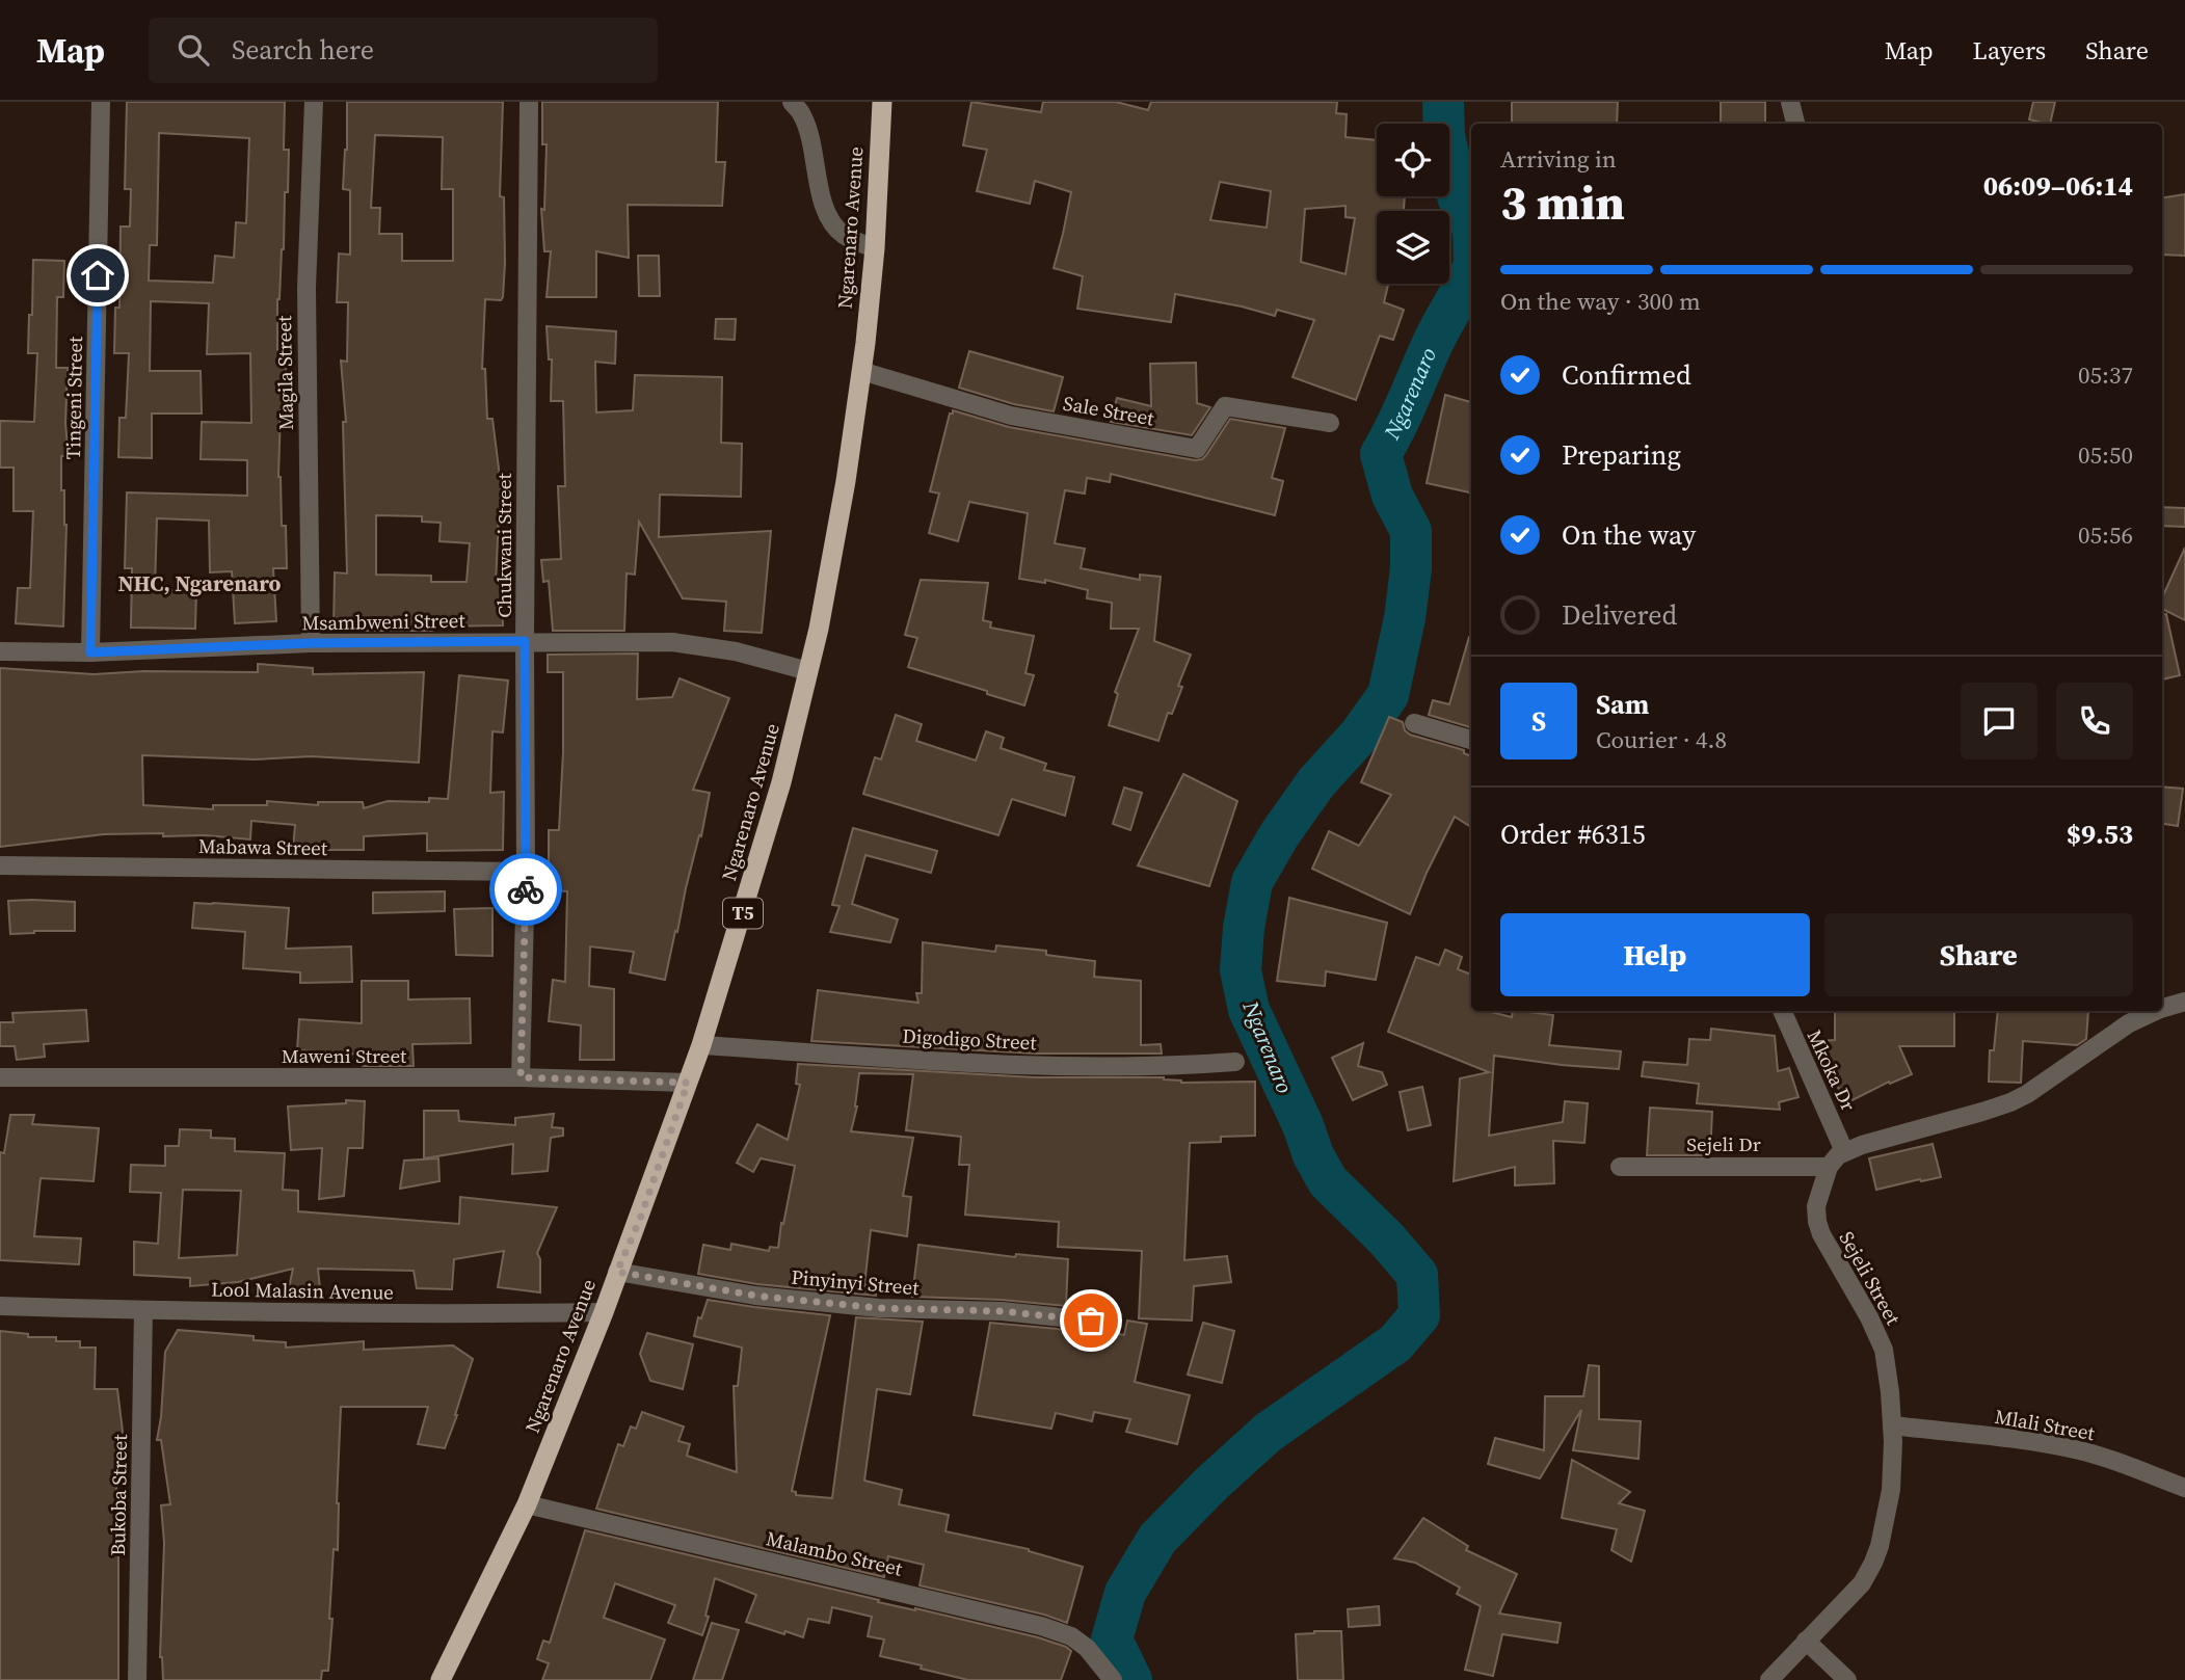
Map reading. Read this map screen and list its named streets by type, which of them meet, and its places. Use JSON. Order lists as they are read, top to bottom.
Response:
{
  "streets": {
    "highway": ["Ngarenaro Avenue", "T5"],
    "street": [
      "Magila Street",
      "Tingeni Street",
      "Sale Street",
      "Chukwani Street",
      "Msambweni Street",
      "Mabawa Street",
      "Digodigo Street",
      "Maweni Street",
      "Mkoka Dr",
      "Sejeli Dr",
      "Sejeli Street",
      "Pinyinyi Street",
      "Lool Malasin Avenue",
      "Mlali Street",
      "Bukoba Street",
      "Malambo Street"
    ]
  },
  "crossings": [
    ["Ngarenaro Avenue", "Sale Street"],
    ["Ngarenaro Avenue", "Msambweni Street"],
    ["Ngarenaro Avenue", "Digodigo Street"],
    ["Ngarenaro Avenue", "Maweni Street"],
    ["Ngarenaro Avenue", "Pinyinyi Street"],
    ["Ngarenaro Avenue", "Lool Malasin Avenue"],
    ["Ngarenaro Avenue", "Malambo Street"],
    ["Magila Street", "Msambweni Street"],
    ["Tingeni Street", "Msambweni Street"],
    ["Chukwani Street", "Msambweni Street"],
    ["Chukwani Street", "Mabawa Street"],
    ["Chukwani Street", "Maweni Street"],
    ["Mkoka Dr", "Sejeli Street"],
    ["Sejeli Dr", "Sejeli Street"],
    ["Sejeli Street", "Mlali Street"],
    ["Lool Malasin Avenue", "Bukoba Street"]
  ],
  "districts": ["NHC, Ngarenaro"],
  "water": ["Ngarenaro"],
  "page": {
    "header": "Map",
    "search": "Search here",
    "nav": ["Map", "Layers", "Share"],
    "heading": ["3 min", "Arriving in", "06:09–06:14"],
    "panel": [
      "Sam",
      "Courier · 4.8",
      "Order #6315",
      "$9.53"
    ],
    "bar": "On the way · 300 m",
    "list": [
      ["Confirmed", "05:37"],
      ["Preparing", "05:50"],
      ["On the way", "05:56"],
      "Delivered"
    ],
    "round": "S",
    "buttons": ["Help", "Share"]
  }
}
